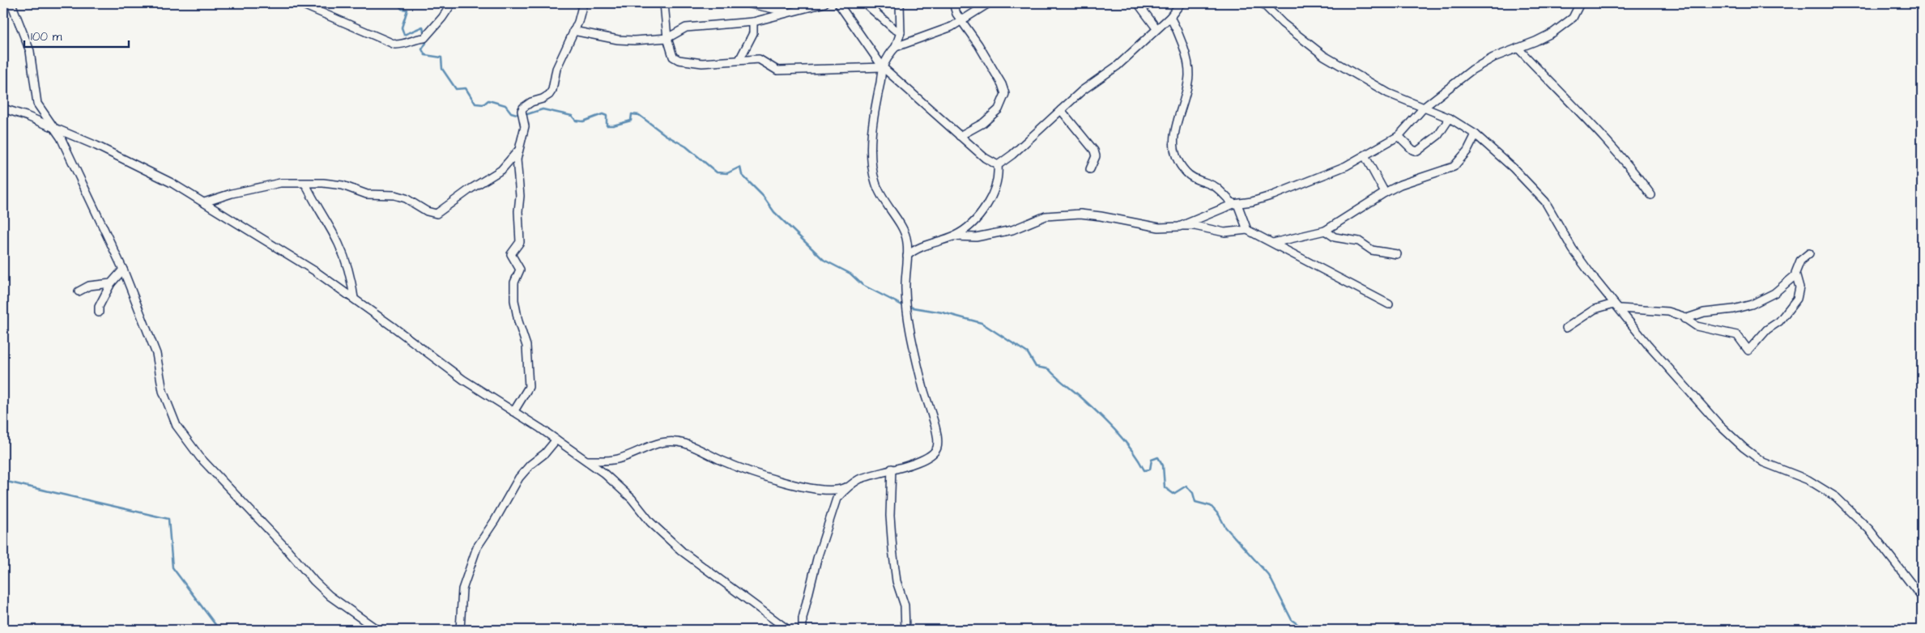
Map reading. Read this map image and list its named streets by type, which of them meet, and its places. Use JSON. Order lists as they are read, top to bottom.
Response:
{
  "scale_bar": "100 m"
}
